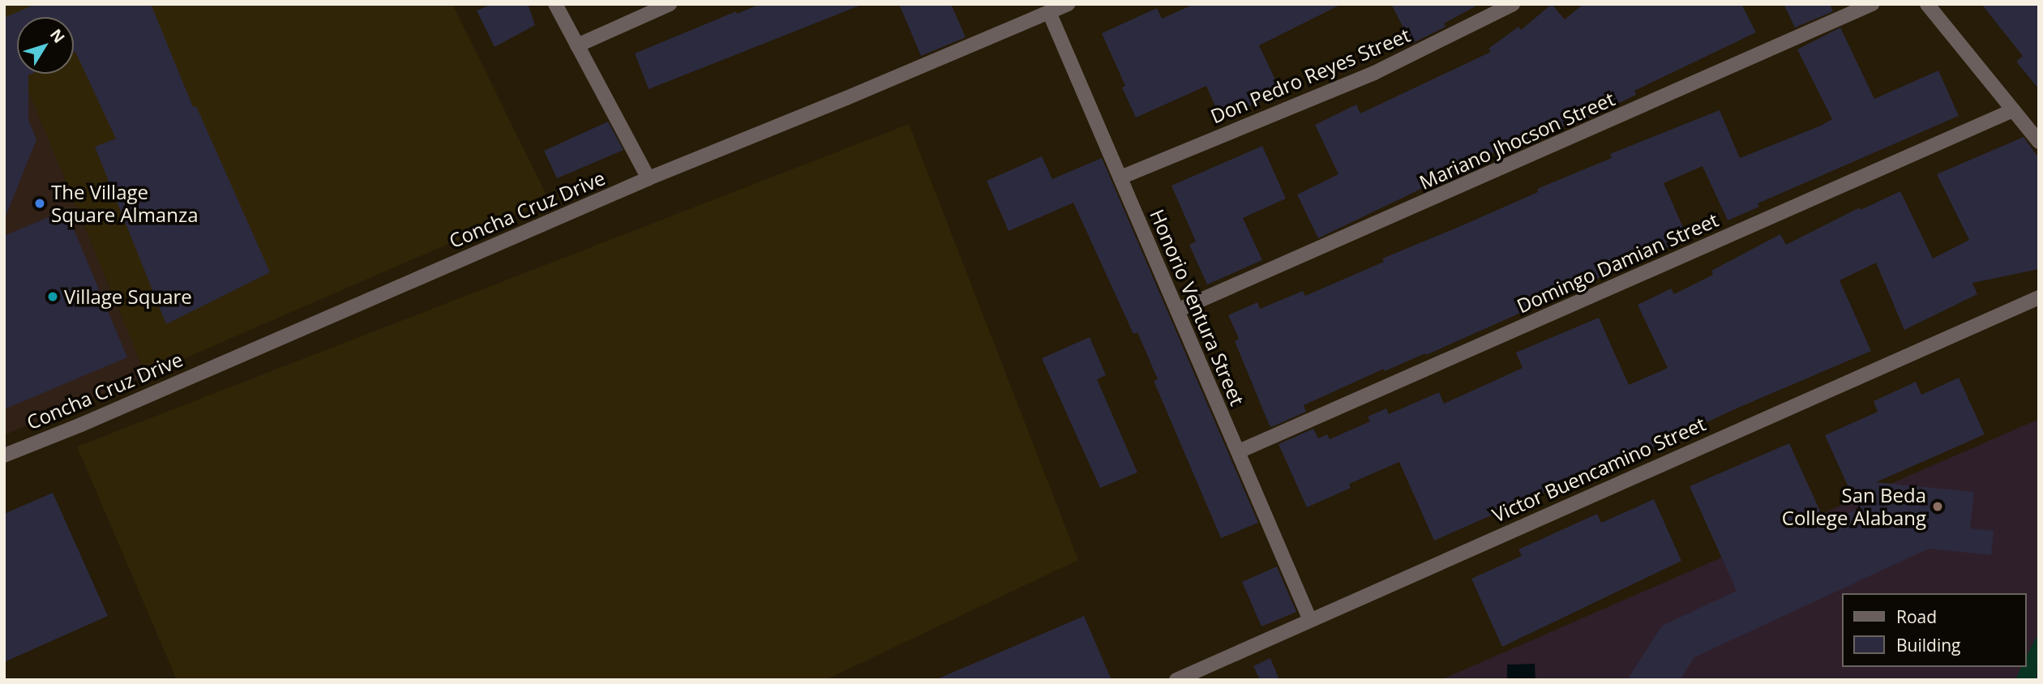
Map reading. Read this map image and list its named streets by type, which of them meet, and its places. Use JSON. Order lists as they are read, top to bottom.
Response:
{
  "streets": {
    "street": [
      "Don Pedro Reyes Street",
      "Mariano Jhocson Street",
      "Concha Cruz Drive",
      "Domingo Damian Street",
      "Honorio Ventura Street",
      "Victor Buencamino Street"
    ]
  },
  "crossings": [
    ["Don Pedro Reyes Street", "Honorio Ventura Street"],
    ["Mariano Jhocson Street", "Honorio Ventura Street"],
    ["Concha Cruz Drive", "Honorio Ventura Street"],
    ["Domingo Damian Street", "Honorio Ventura Street"],
    ["Honorio Ventura Street", "Victor Buencamino Street"]
  ],
  "places": ["The Village Square Almanza", "Village Square", "San Beda College Alabang"],
  "legend": ["Road", "Building"],
  "north": "top right"
}
